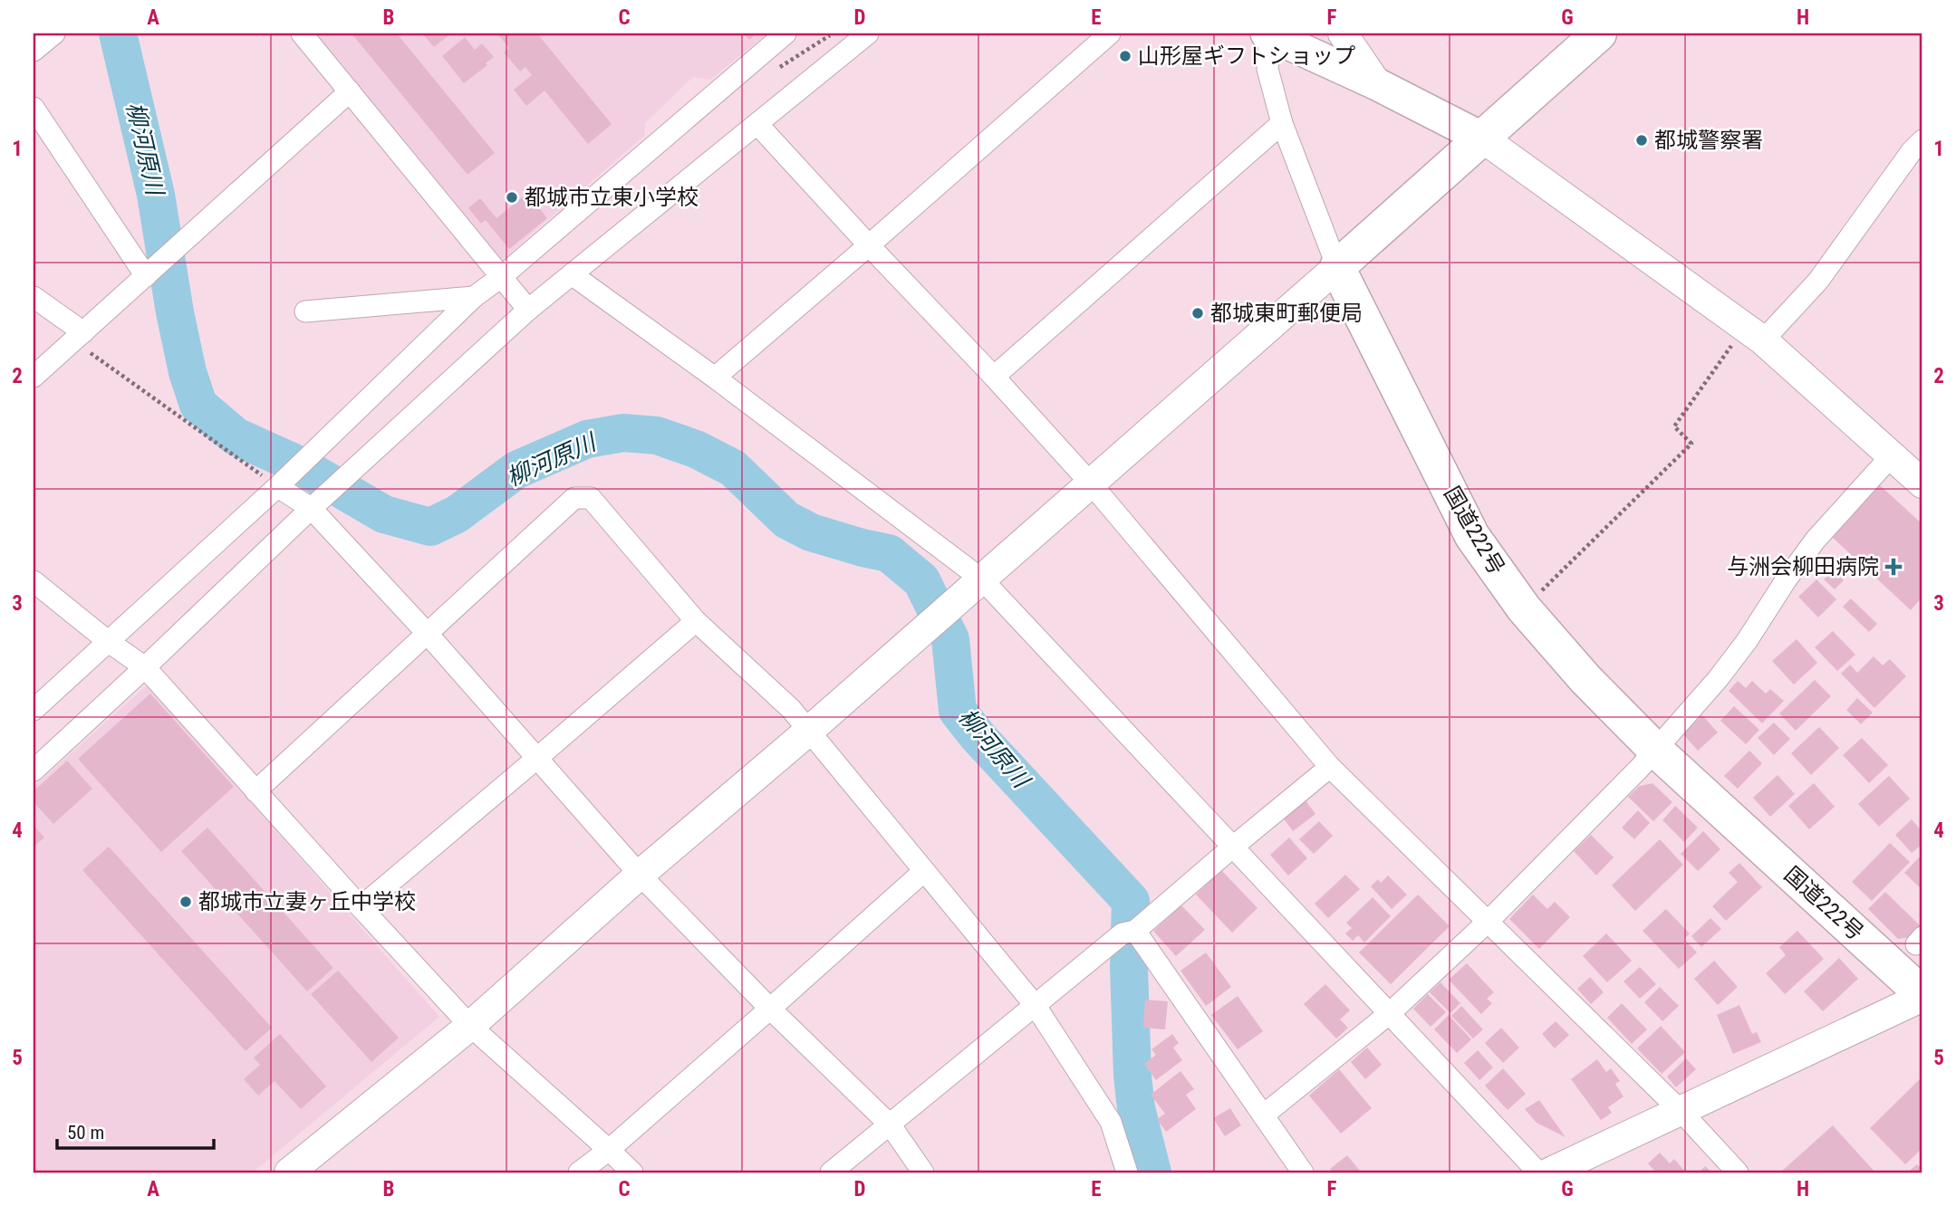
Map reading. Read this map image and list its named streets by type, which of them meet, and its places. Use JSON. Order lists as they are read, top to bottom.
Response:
{
  "streets": {
    "highway": ["国道222号"]
  },
  "water": ["柳河原川"],
  "places": {
    "other": [
      "山形屋ギフトショップ",
      "都城警察署",
      "都城市立東小学校",
      "都城東町郵便局",
      "都城市立妻ヶ丘中学校"
    ],
    "health": ["与洲会柳田病院"]
  },
  "scale_bar": "50 m",
  "grid": {
    "columns": [
      "A",
      "B",
      "C",
      "D",
      "E",
      "F",
      "G",
      "H"
    ],
    "rows": [
      "1",
      "2",
      "3",
      "4",
      "5"
    ]
  }
}
